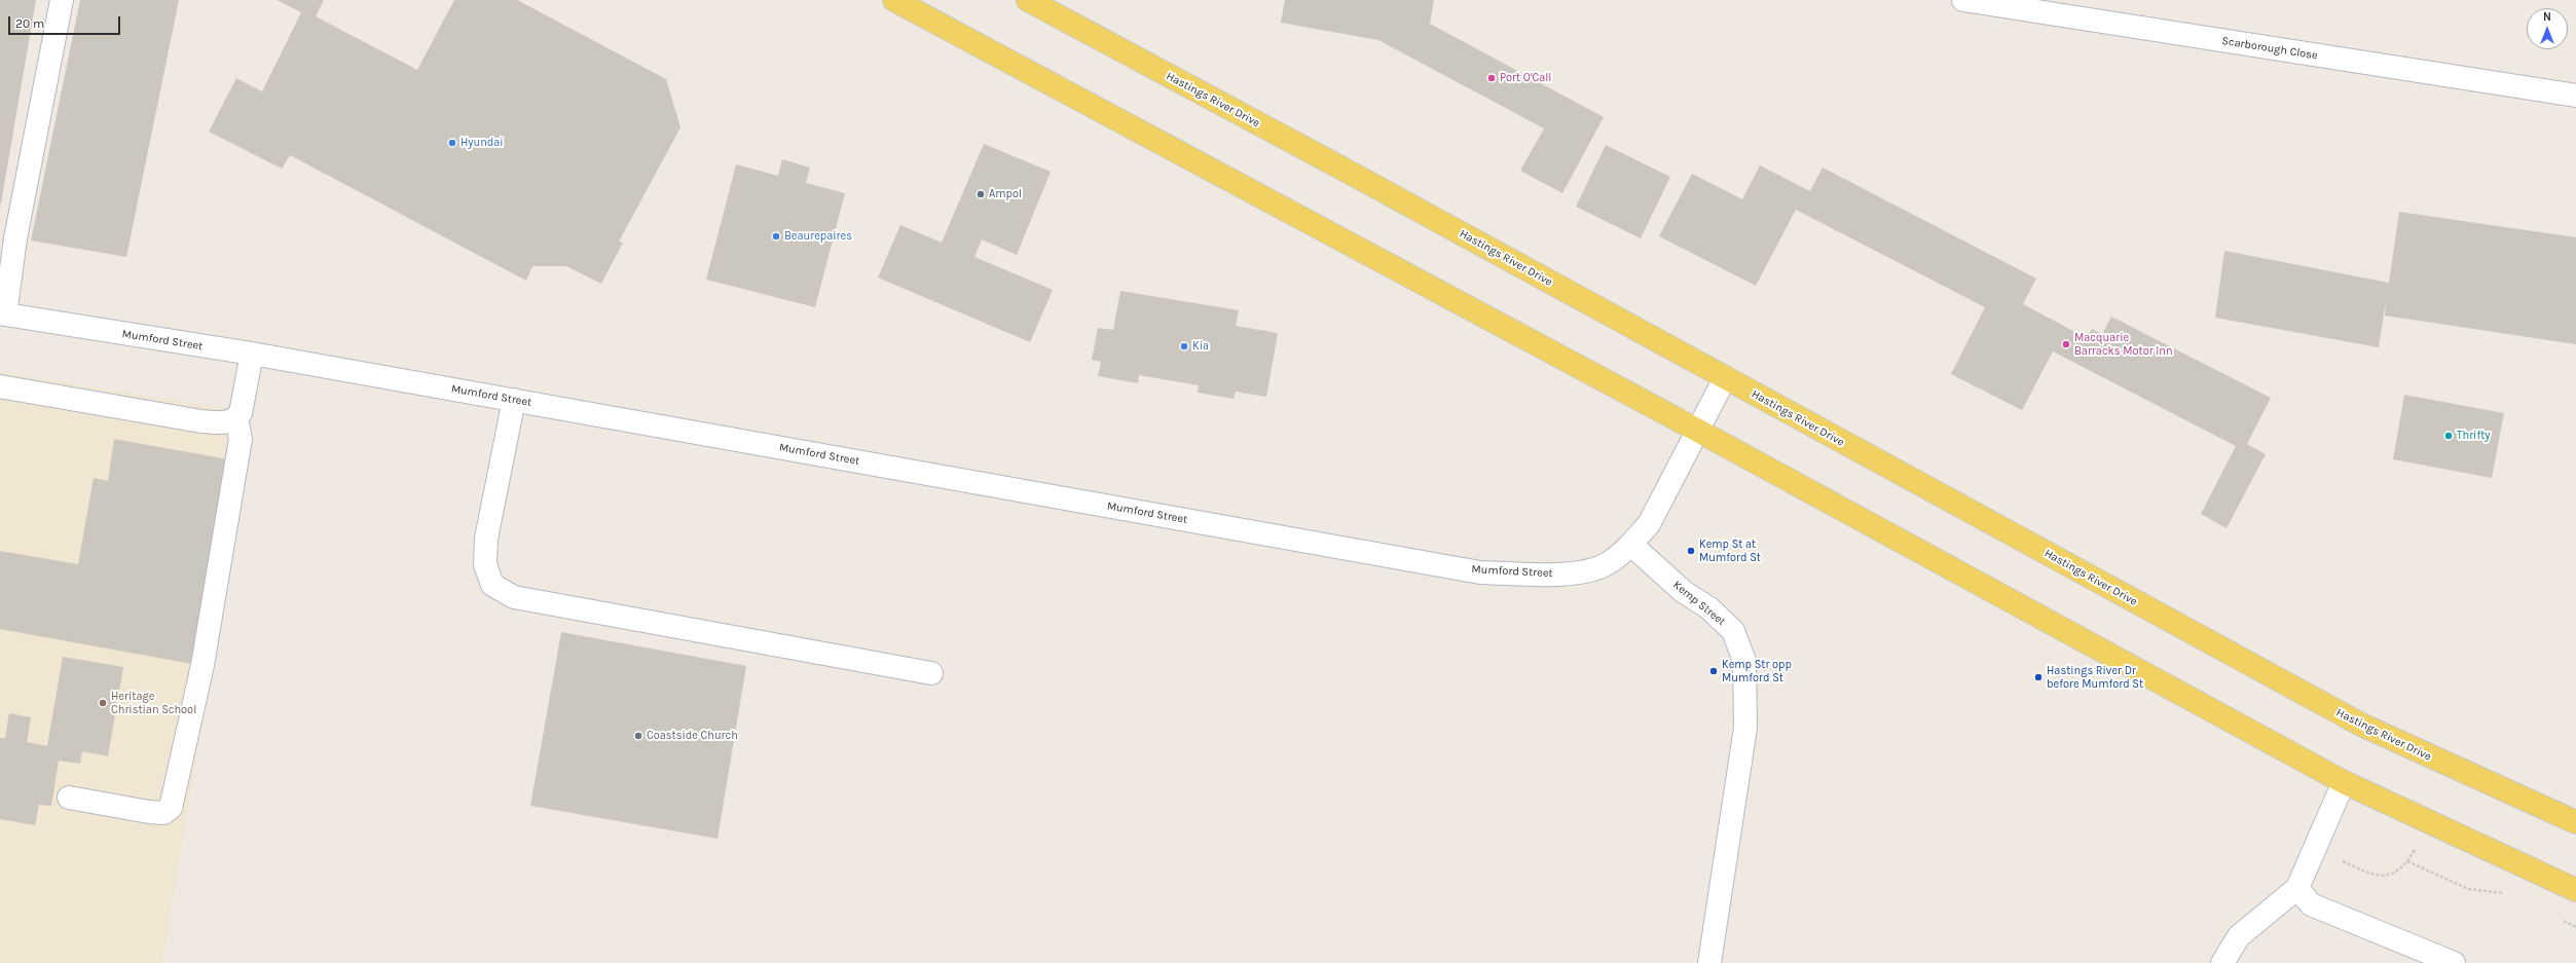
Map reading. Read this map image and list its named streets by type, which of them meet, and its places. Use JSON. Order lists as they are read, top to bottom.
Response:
{
  "streets": {
    "main road": ["Hastings River Drive"],
    "street": ["Scarborough Close", "Mumford Street", "Kemp Street"]
  },
  "crossings": [
    ["Mumford Street", "Kemp Street"]
  ],
  "places": [
    "Port O'Call",
    "Hyundai",
    "Ampol",
    "Beaurepaires",
    "Macquarie Barracks Motor Inn",
    "Kia",
    "Thrifty",
    "Kemp St at Mumford St",
    "Kemp Str opp Mumford St",
    "Hastings River Dr before Mumford St",
    "Heritage Christian School",
    "Coastside Church"
  ],
  "scale_bar": "20 m",
  "north": "top"
}
